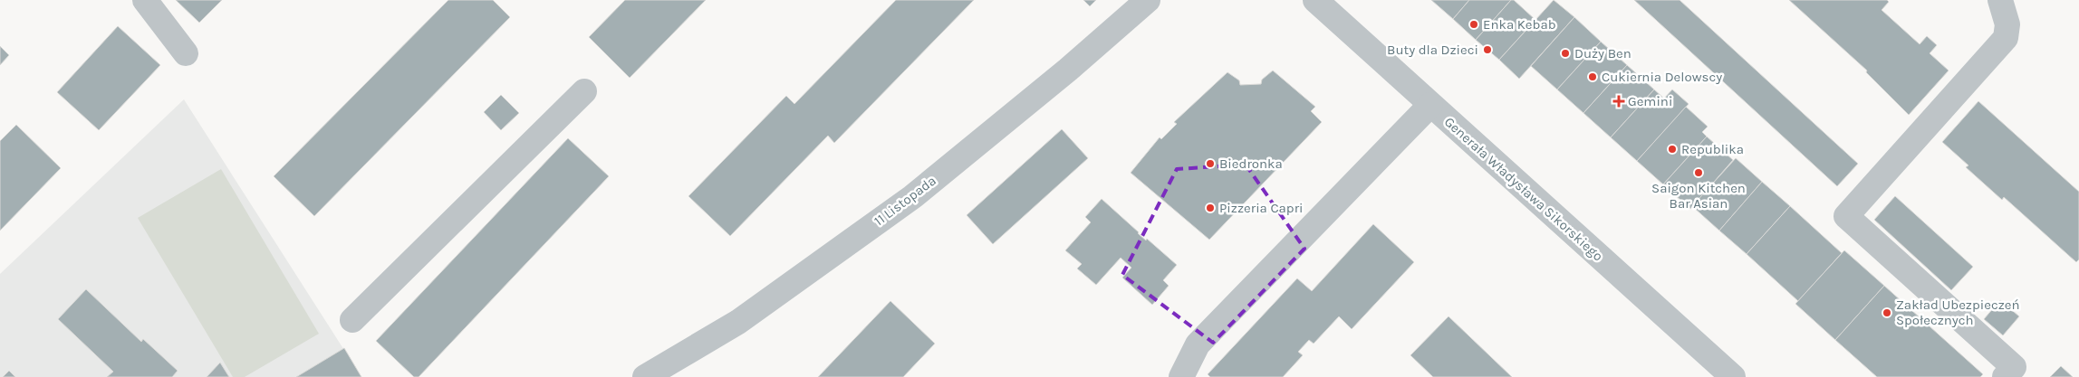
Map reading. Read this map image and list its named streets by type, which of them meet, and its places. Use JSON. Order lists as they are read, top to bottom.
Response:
{
  "streets": {
    "street": ["Generała Władysława Sikorskiego", "11 Listopada"]
  },
  "places": {
    "other": [
      "Enka Kebab",
      "Buty dla Dzieci",
      "Duży Ben",
      "Cukiernia Delowscy",
      "Republika",
      "Biedronka",
      "Saigon Kitchen Bar Asian",
      "Pizzeria Capri",
      "Zakład Ubezpieczeń Społecznych"
    ],
    "health": ["Gemini"]
  }
}
